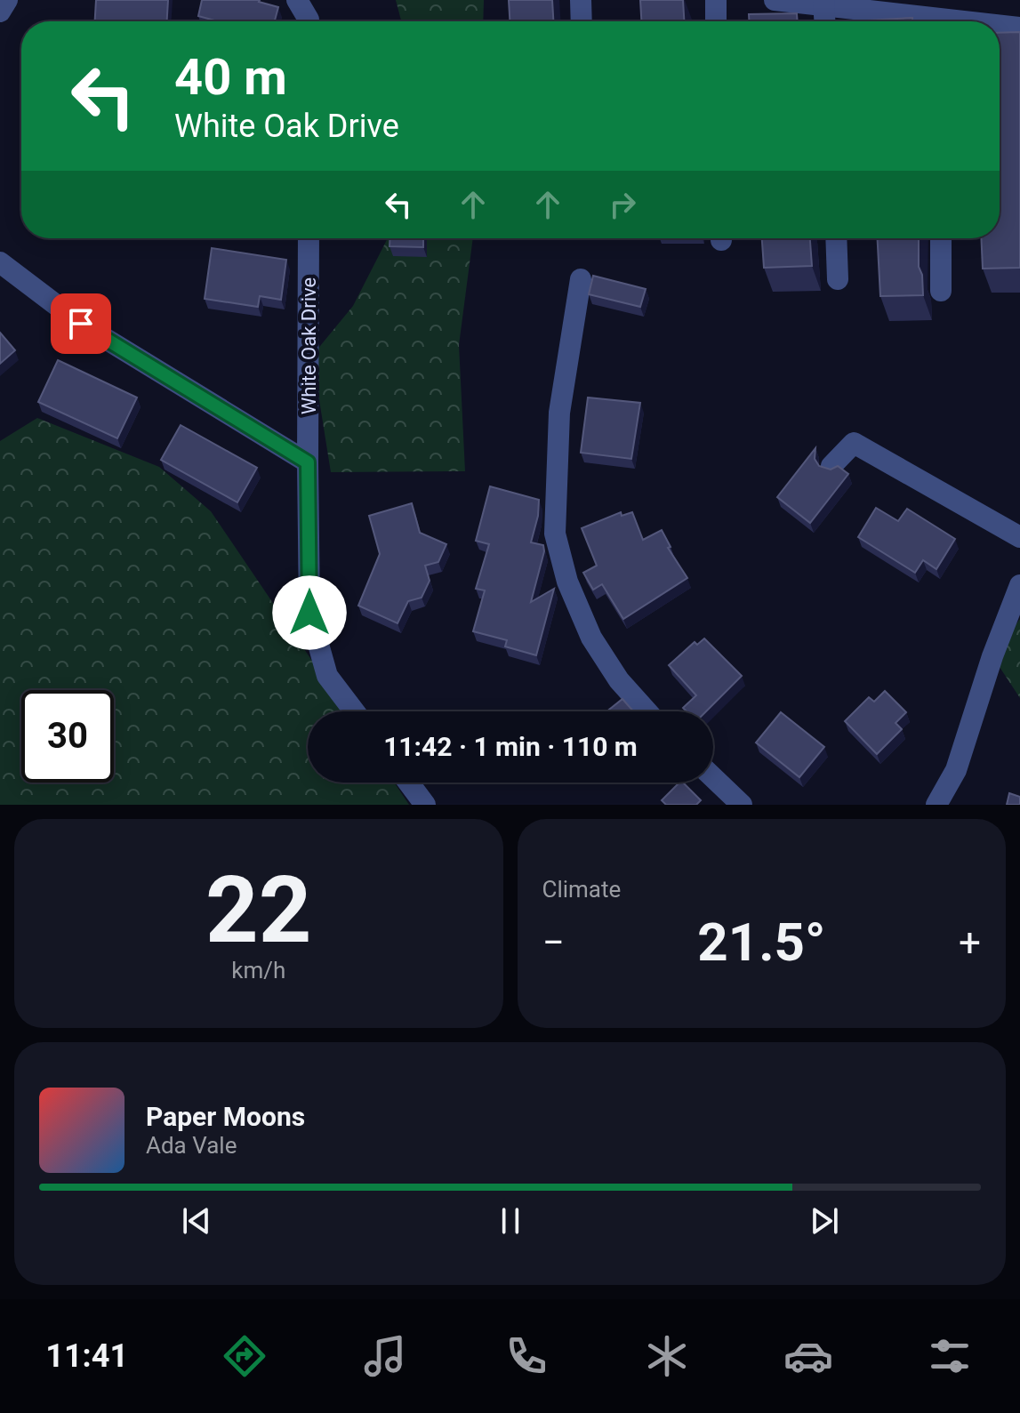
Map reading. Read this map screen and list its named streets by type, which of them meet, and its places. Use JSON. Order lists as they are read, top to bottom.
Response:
{
  "streets": {
    "street": ["White Oak Drive"]
  },
  "page": {
    "turn": ["40 m", "White Oak Drive"],
    "limit": "30",
    "trip": "11:42 · 1 min · 110 m",
    "tile": [
      ["22", "km/h"],
      "Climate"
    ],
    "heat": ["−", "21.5°", "+"],
    "song": ["Paper Moons", "Ada Vale"],
    "tabs": "11:41"
  }
}
